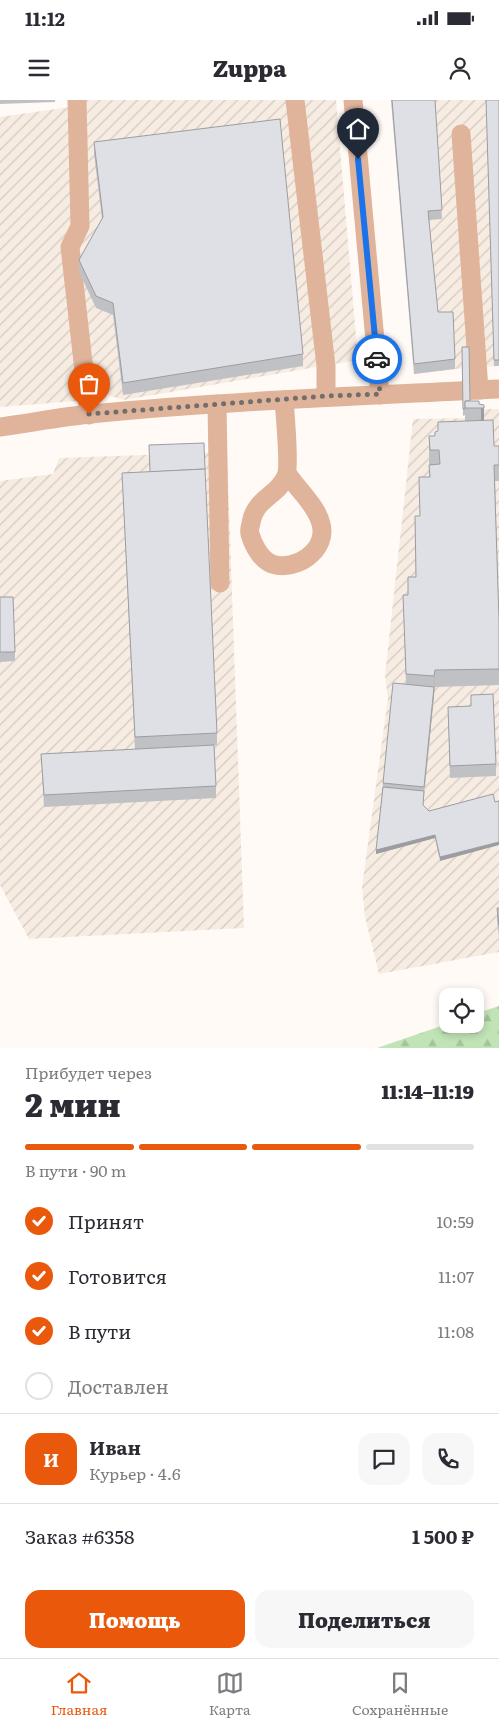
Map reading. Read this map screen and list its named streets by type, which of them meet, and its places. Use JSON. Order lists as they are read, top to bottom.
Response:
{
  "page": {
    "status": "11:12",
    "header": "Zuppa",
    "heading": ["2 мин", "Прибудет через", "11:14–11:19"],
    "panel": [
      "Иван",
      "Курьер · 4.6",
      "Заказ #6358",
      "1 500 ₽"
    ],
    "bar": "В пути · 90 m",
    "list": [
      ["Принят", "10:59"],
      ["Готовится", "11:07"],
      ["В пути", "11:08"],
      "Доставлен"
    ],
    "round": "И",
    "buttons": ["Помощь", "Поделиться"],
    "tabs": ["Главная", "Карта", "Сохранённые"]
  }
}
